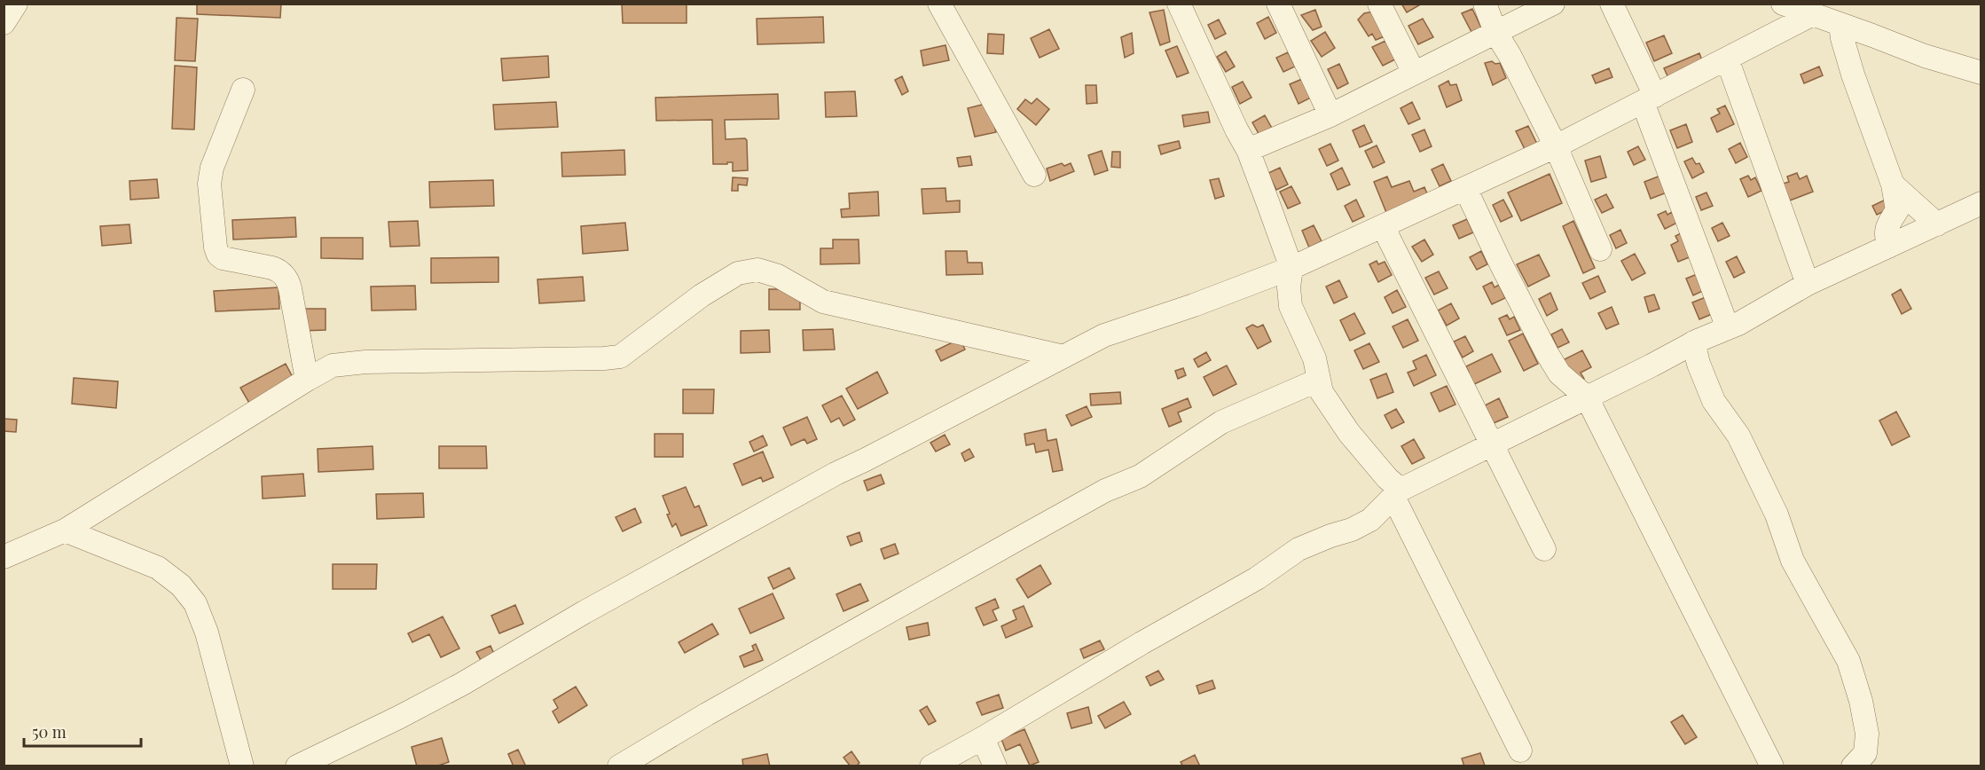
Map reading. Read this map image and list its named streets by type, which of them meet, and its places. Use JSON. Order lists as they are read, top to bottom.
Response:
{
  "scale_bar": "50 m"
}
